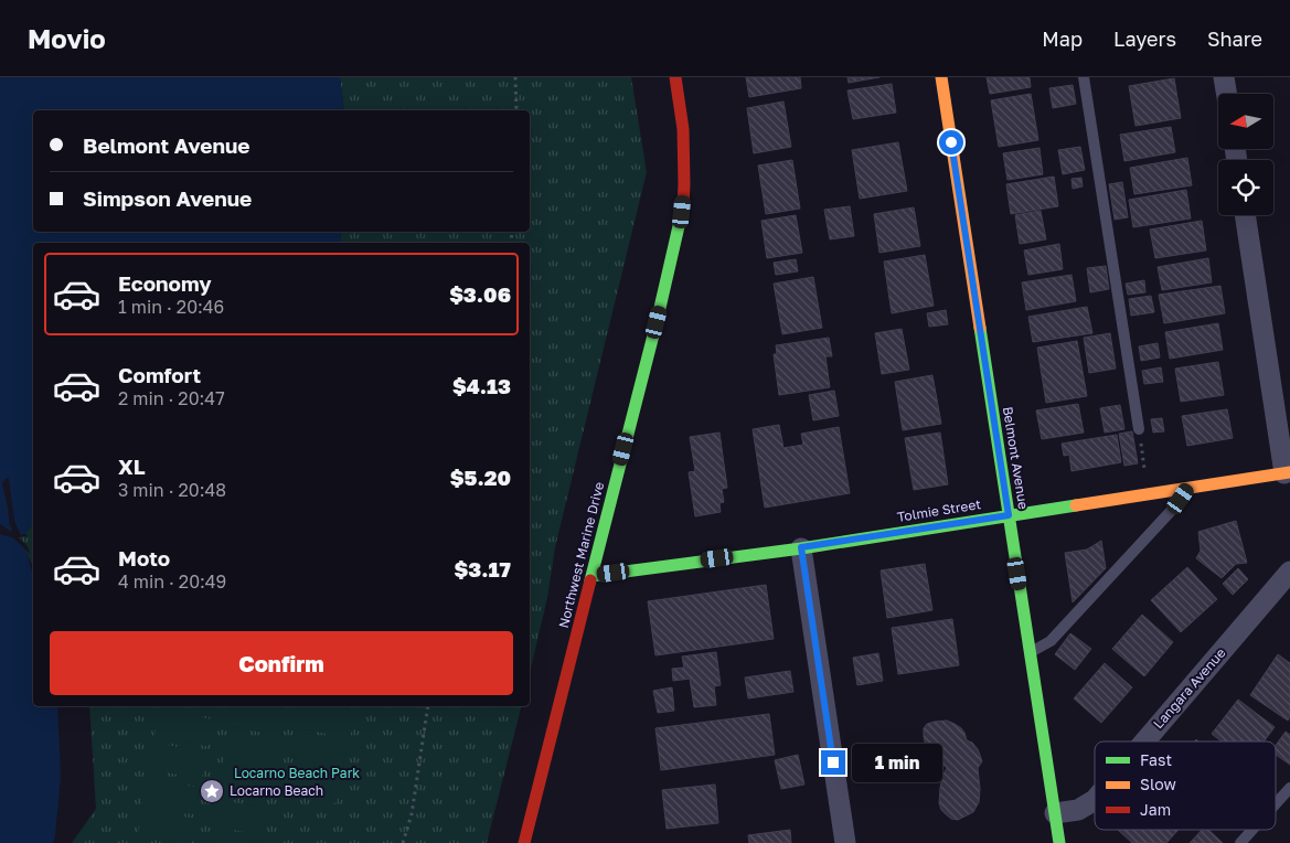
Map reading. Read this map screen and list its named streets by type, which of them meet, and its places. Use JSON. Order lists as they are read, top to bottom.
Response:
{
  "streets": {
    "street": [
      "Belmont Avenue",
      "Tolmie Street",
      "Northwest Marine Drive",
      "Langara Avenue"
    ]
  },
  "crossings": [
    ["Belmont Avenue", "Tolmie Street"],
    ["Belmont Avenue", "Langara Avenue"],
    ["Tolmie Street", "Northwest Marine Drive"]
  ],
  "parks": ["Locarno Beach Park"],
  "places": {
    "place": ["Locarno Beach"]
  },
  "legend": ["Fast", "Slow", "Jam"],
  "north": "left",
  "page": {
    "header": "Movio",
    "nav": ["Map", "Layers", "Share"],
    "banner": ["Belmont Avenue", "Simpson Avenue"],
    "list": [
      {
        "name": "Economy",
        "note": "1 min · 20:46",
        "value": "$3.06"
      },
      {
        "name": "Comfort",
        "note": "2 min · 20:47",
        "value": "$4.13"
      },
      {
        "name": "XL",
        "note": "3 min · 20:48",
        "value": "$5.20"
      },
      {
        "name": "Moto",
        "note": "4 min · 20:49",
        "value": "$3.17"
      }
    ],
    "buttons": "Confirm",
    "bubble": "1 min"
  }
}
